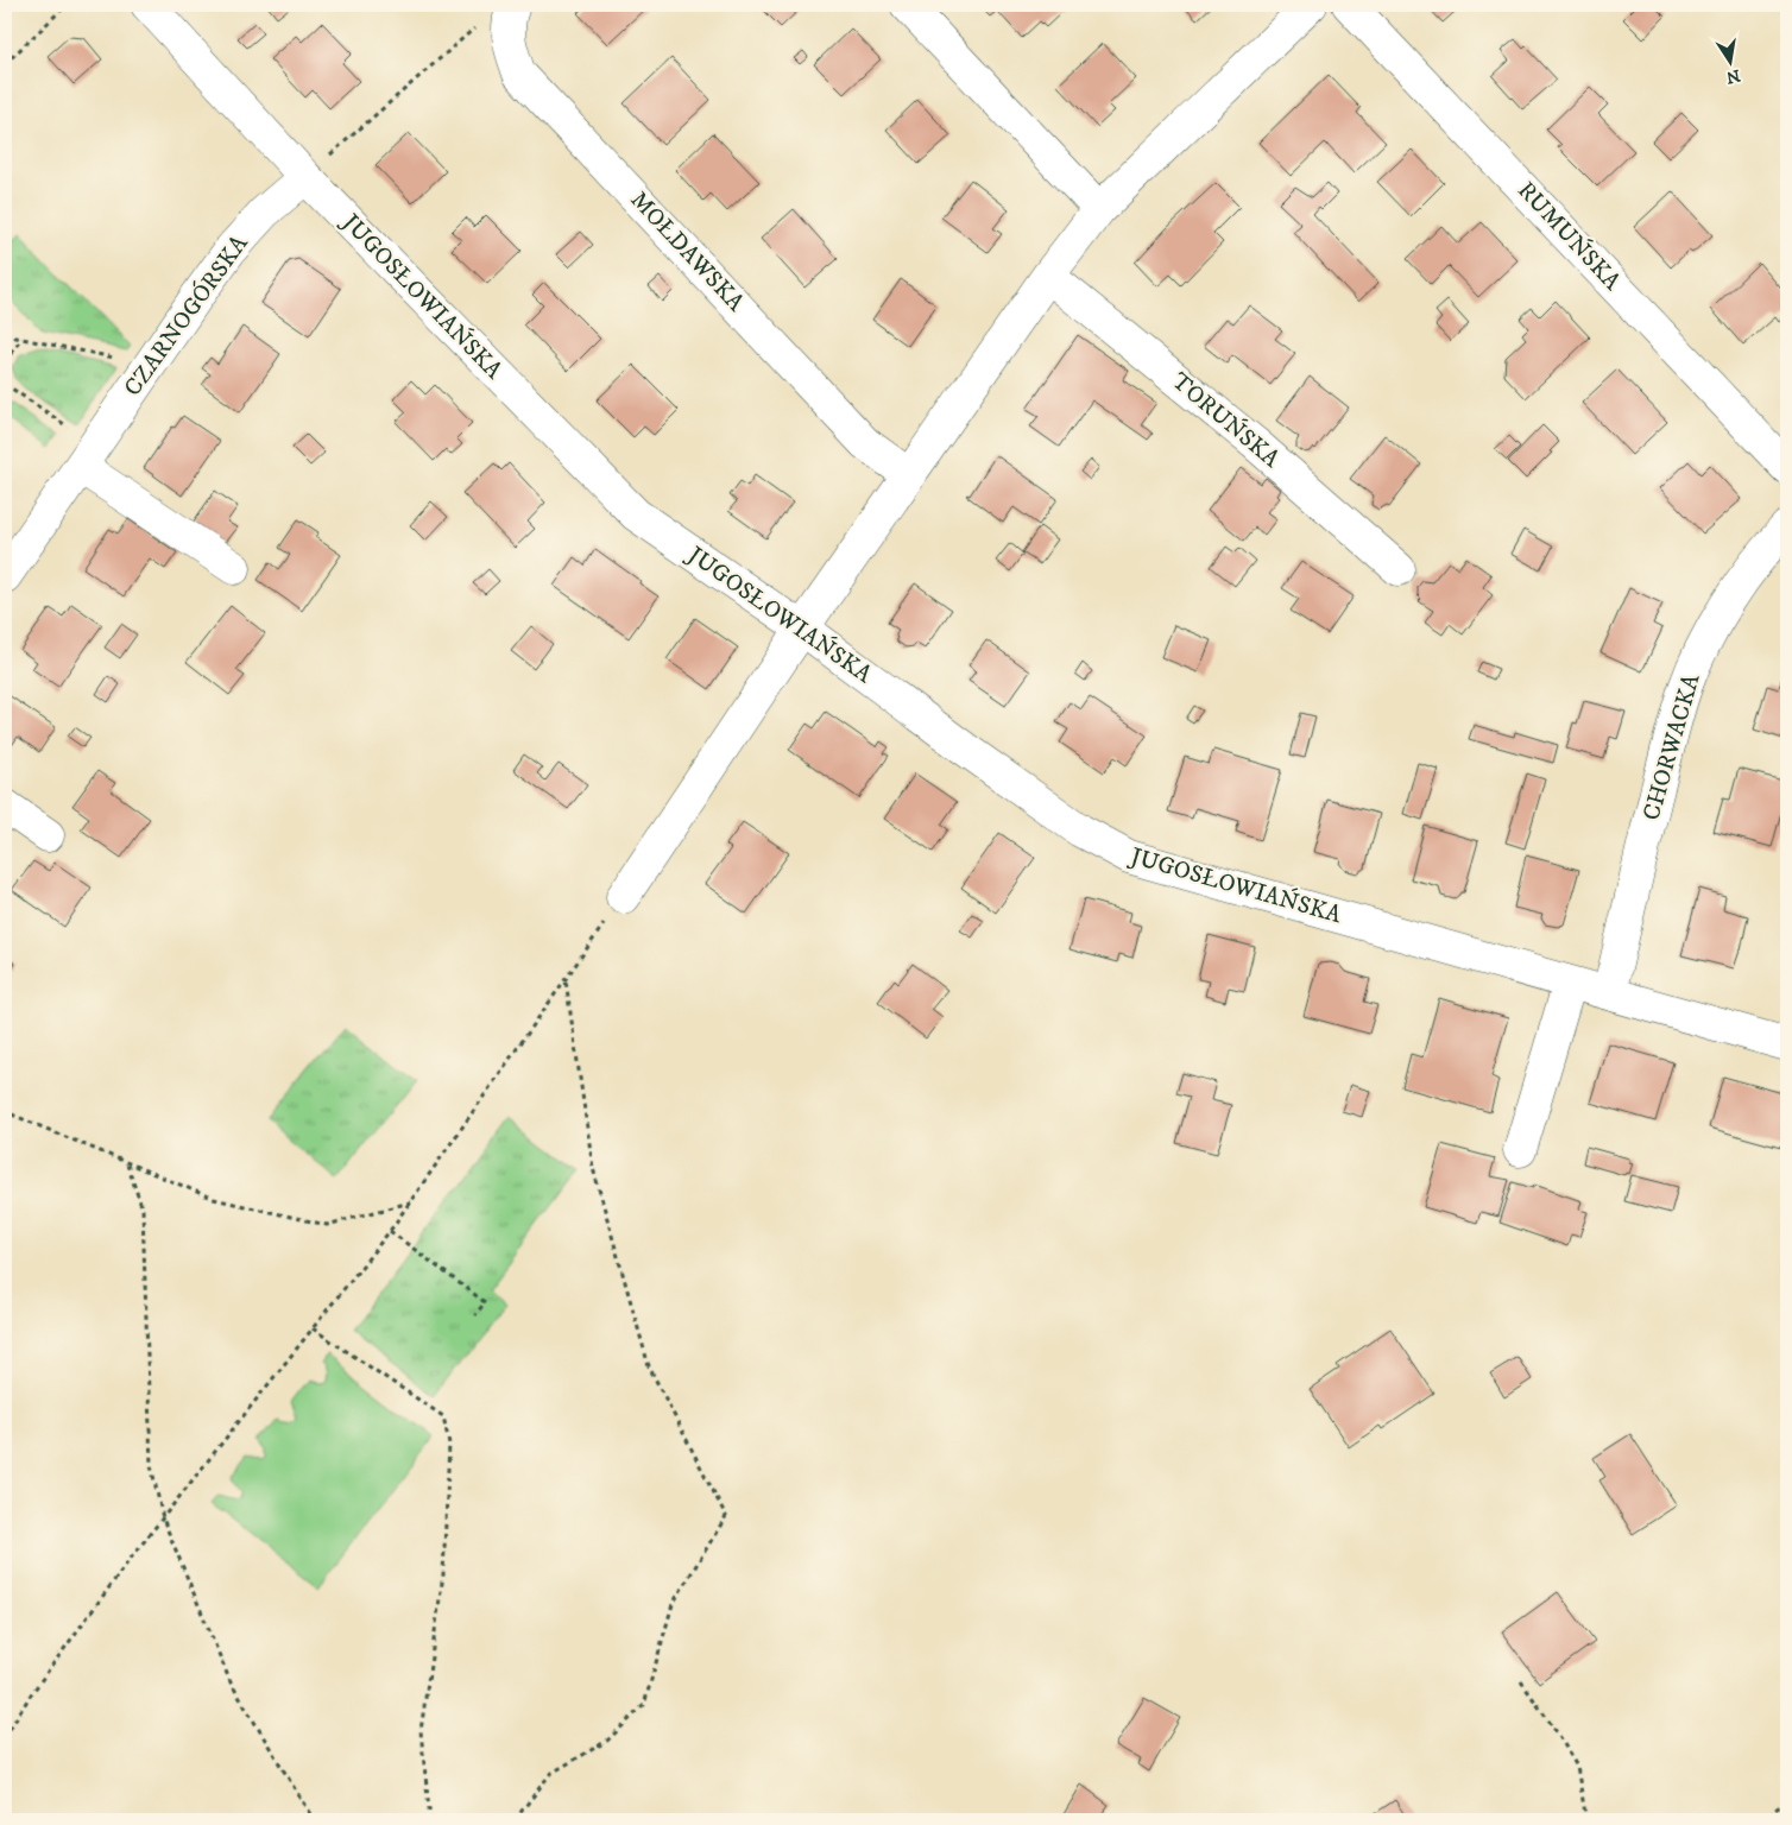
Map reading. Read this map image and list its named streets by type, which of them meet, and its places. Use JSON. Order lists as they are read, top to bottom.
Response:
{
  "streets": {
    "street": [
      "RUMUŃSKA",
      "MOŁDAWSKA",
      "JUGOSŁOWIAŃSKA",
      "CZARNOGÓRSKA",
      "TORUŃSKA",
      "CHORWACKA"
    ]
  },
  "crossings": [
    ["JUGOSŁOWIAŃSKA", "CZARNOGÓRSKA"],
    ["JUGOSŁOWIAŃSKA", "CHORWACKA"]
  ],
  "north": "bottom"
}
